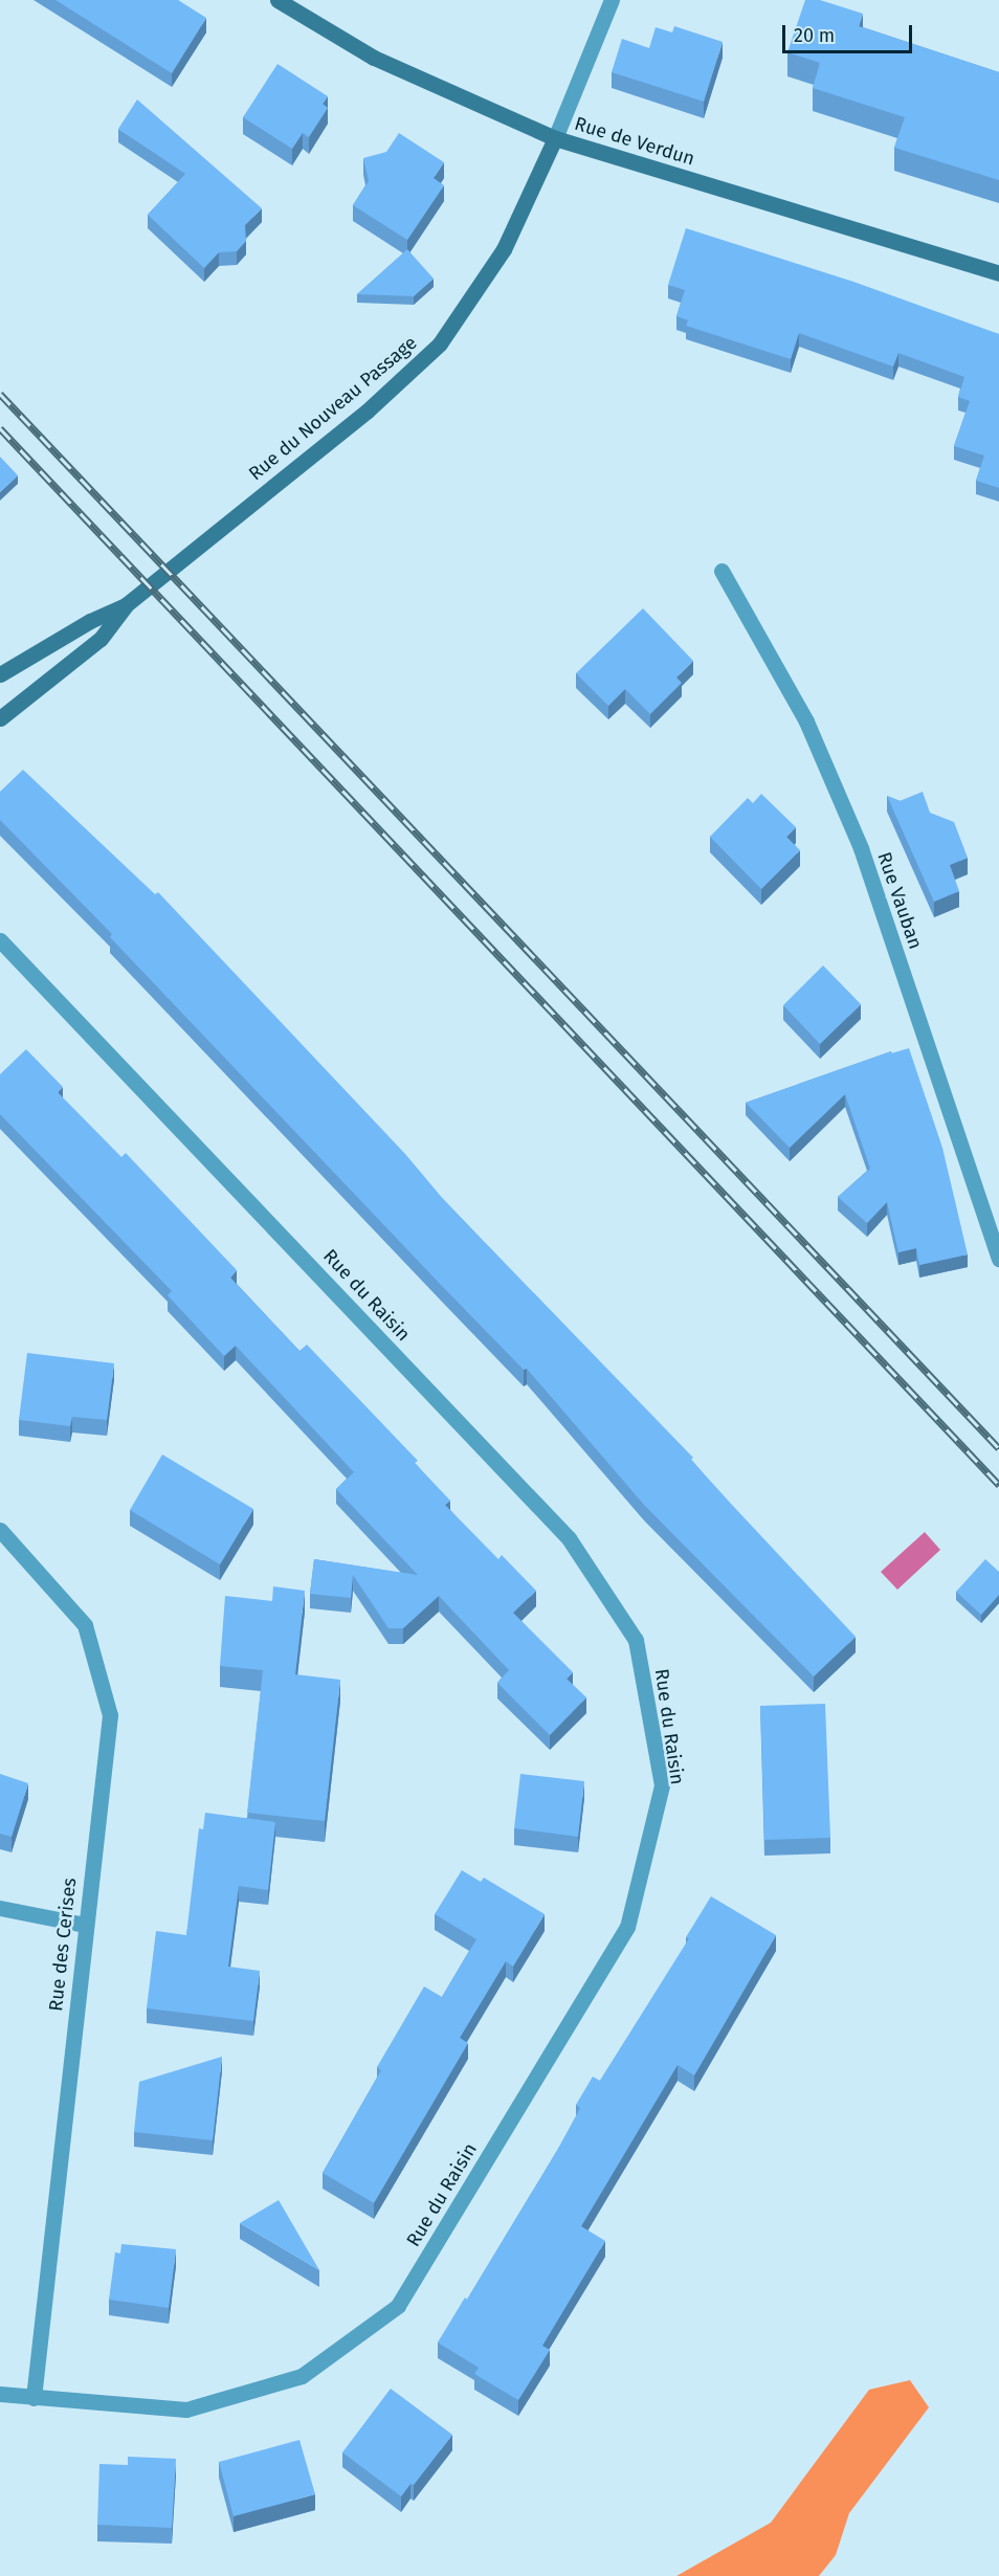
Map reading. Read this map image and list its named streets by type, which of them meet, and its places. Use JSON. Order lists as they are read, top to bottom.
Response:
{
  "streets": {
    "main road": ["Rue de Verdun", "Rue du Nouveau Passage"],
    "street": ["Rue Vauban", "Rue du Raisin", "Rue des Cerises"]
  },
  "crossings": [
    ["Rue de Verdun", "Rue du Nouveau Passage"],
    ["Rue du Raisin", "Rue des Cerises"]
  ],
  "scale_bar": "20 m"
}
